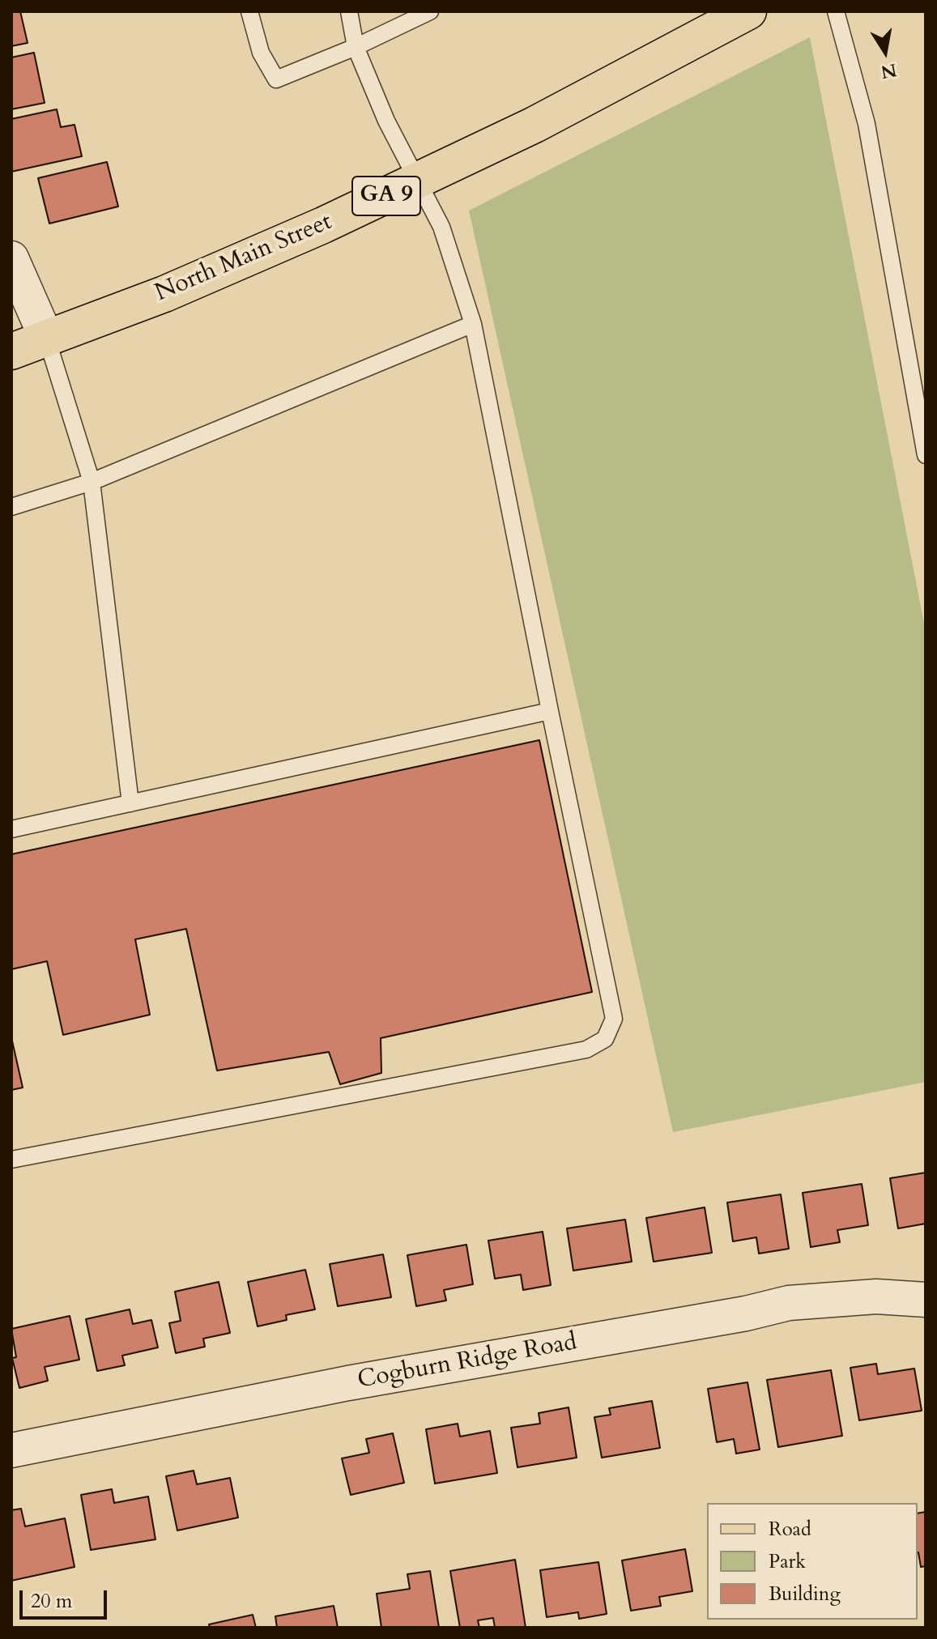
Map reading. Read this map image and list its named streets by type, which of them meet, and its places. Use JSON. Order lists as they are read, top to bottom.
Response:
{
  "streets": {
    "main road": ["GA 9", "North Main Street"],
    "street": ["Cogburn Ridge Road"]
  },
  "legend": ["Road", "Park", "Building"],
  "scale_bar": "20 m",
  "north": "bottom"
}
